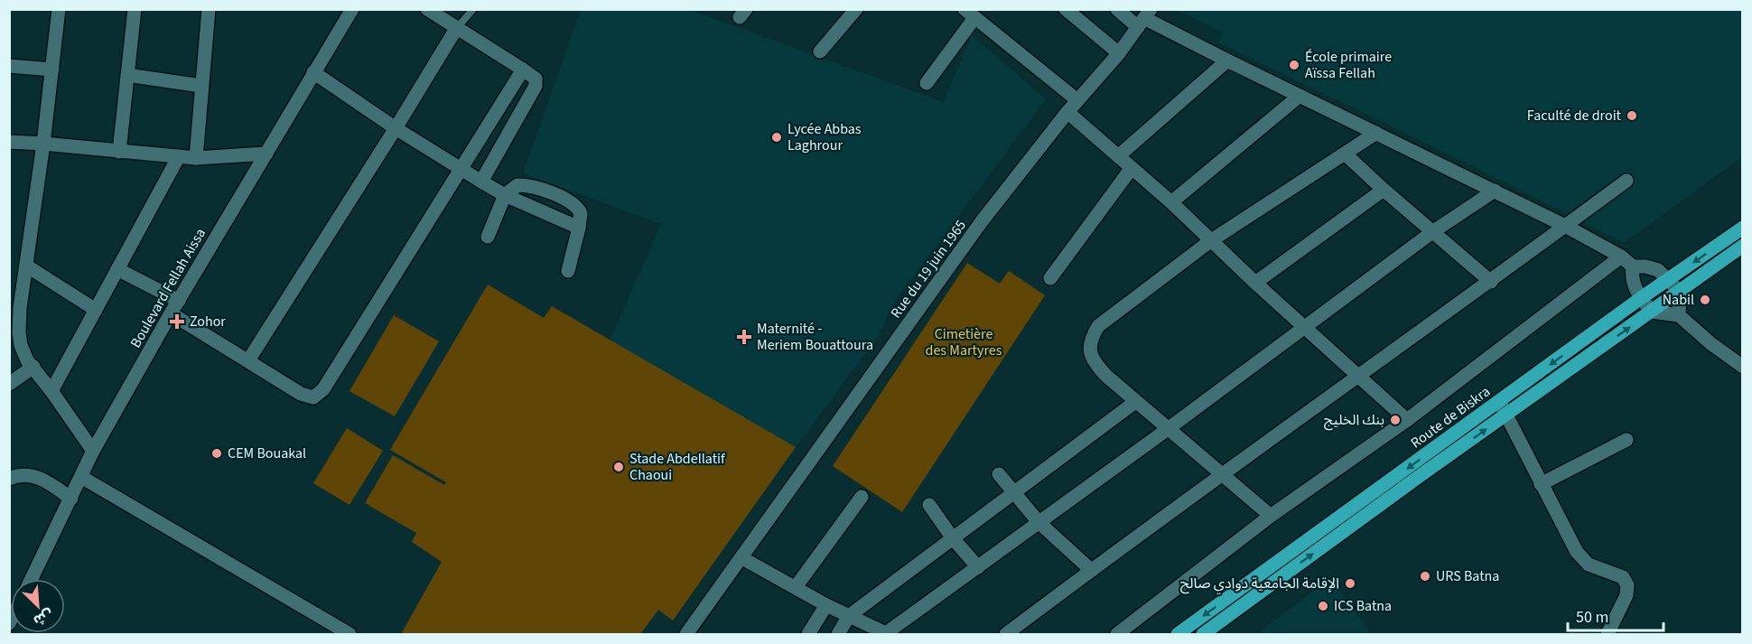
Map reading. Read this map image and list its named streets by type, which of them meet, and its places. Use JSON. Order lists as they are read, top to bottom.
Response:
{
  "streets": {
    "main road": ["Route de Biskra"],
    "street": ["Rue du 19 juin 1965", "Boulevard Fellah Aissa"]
  },
  "parks": ["Cimetière des Martyres"],
  "places": {
    "other": [
      "École primaire Aïssa Fellah",
      "Faculté de droit",
      "Lycée Abbas Laghrour",
      "Nabil",
      "بنك الخليج",
      "CEM Bouakal",
      "Stade Abdellatif Chaoui",
      "URS Batna",
      "الإقامة الجامعية دوادي صالح",
      "ICS Batna"
    ],
    "health": ["Zohor", "Maternité - Meriem Bouattoura"]
  },
  "scale_bar": "50 m",
  "north": "bottom right"
}
